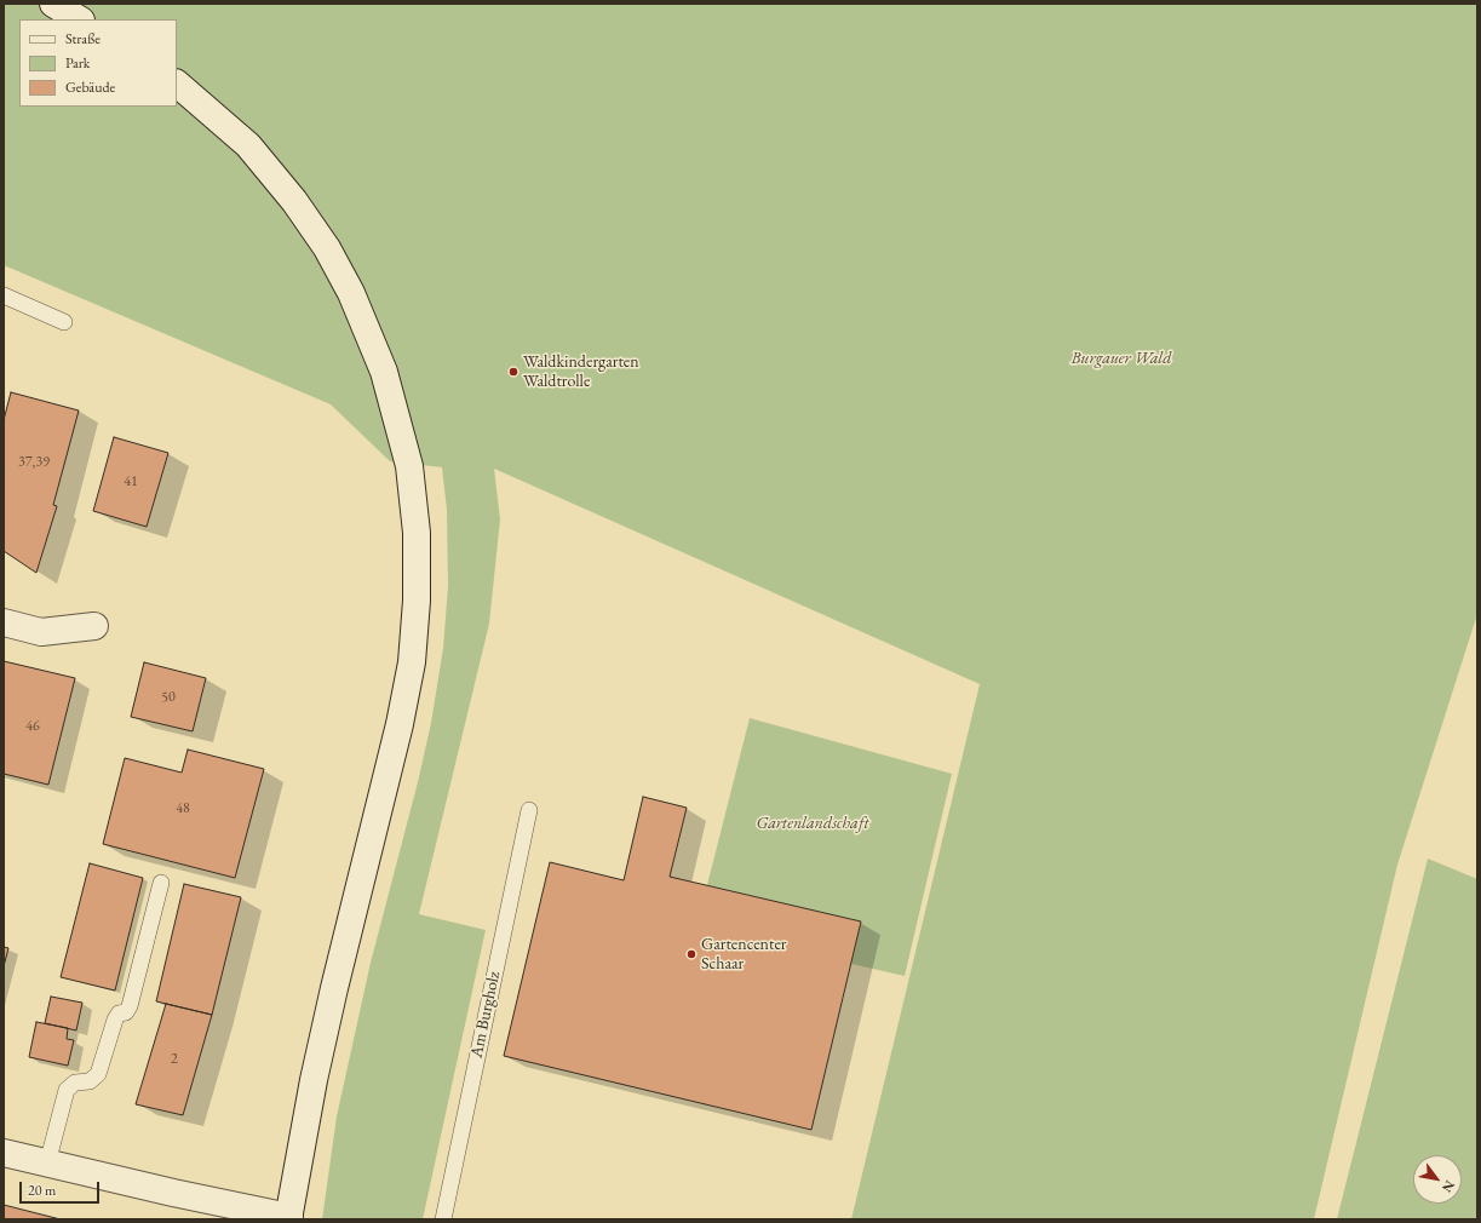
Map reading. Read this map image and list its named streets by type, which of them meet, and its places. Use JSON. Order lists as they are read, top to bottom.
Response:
{
  "streets": {
    "lane": ["Am Burgholz"]
  },
  "parks": ["Burgauer Wald", "Gartenlandschaft"],
  "places": ["Waldkindergarten Waldtrolle", "Gartencenter Schaar"],
  "house_numbers": [
    "37,39",
    "41",
    "50",
    "46",
    "48",
    "2"
  ],
  "legend": ["Straße", "Park", "Gebäude"],
  "scale_bar": "20 m",
  "north": "bottom right"
}
